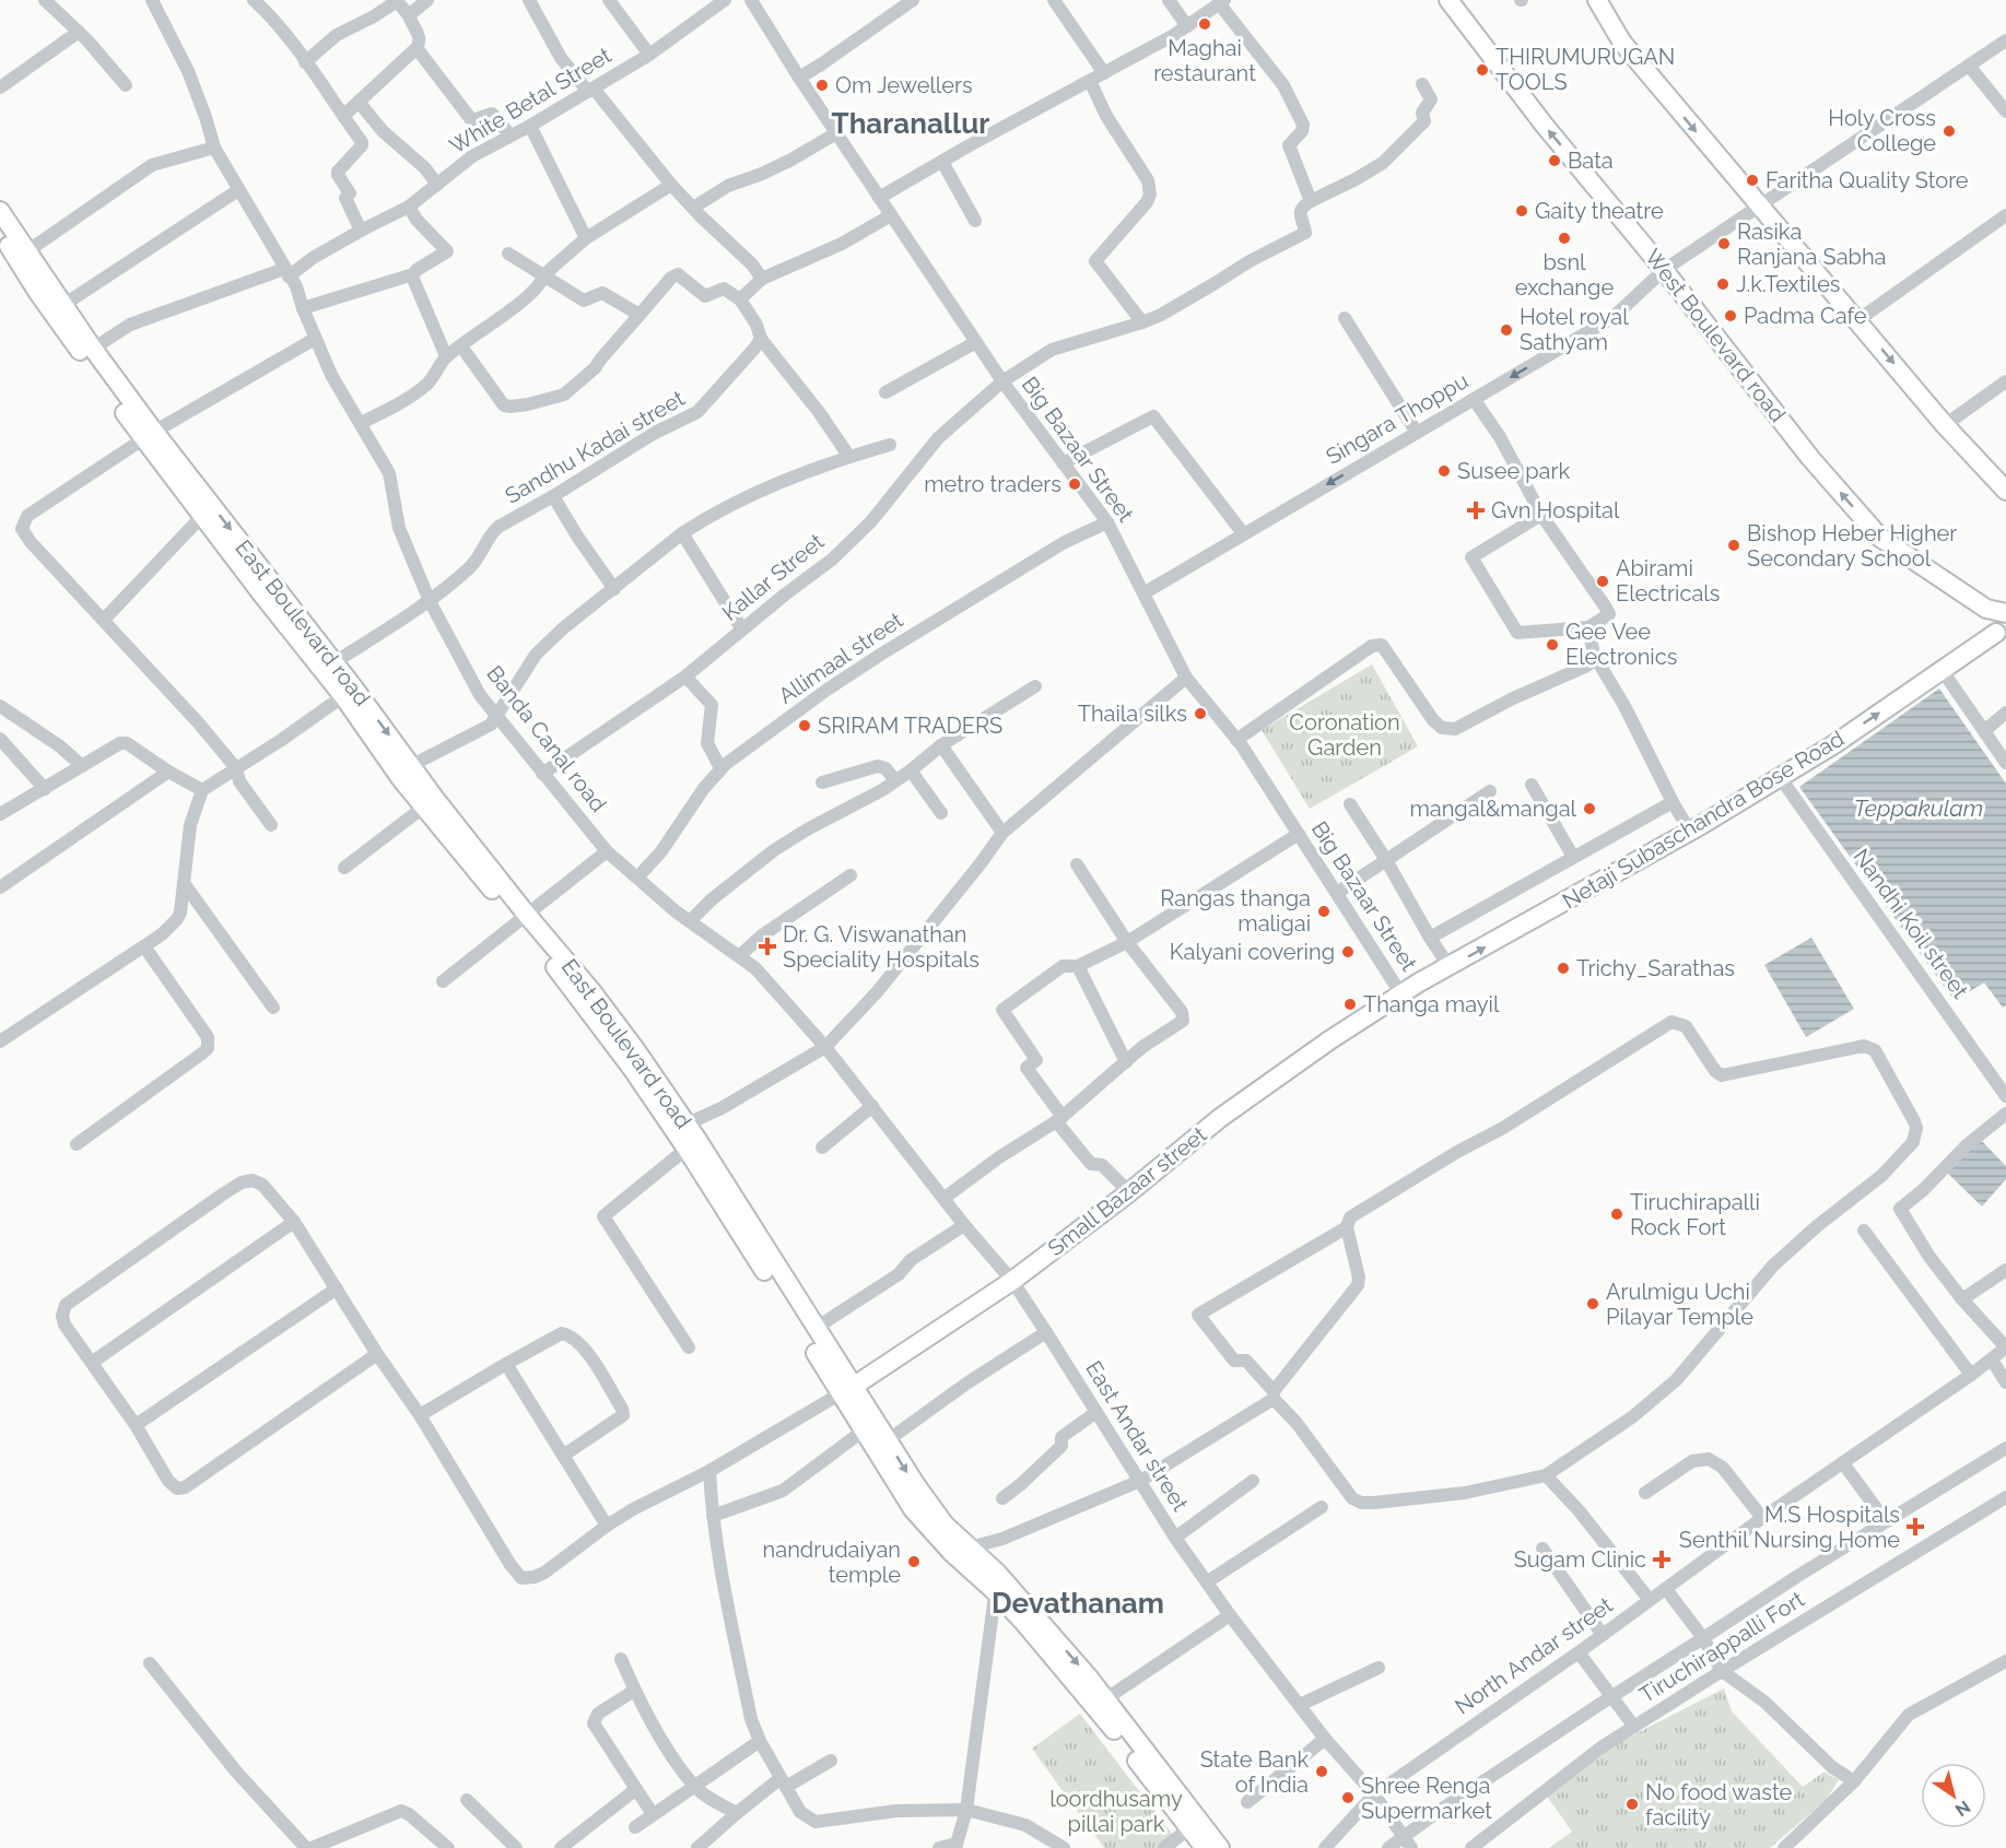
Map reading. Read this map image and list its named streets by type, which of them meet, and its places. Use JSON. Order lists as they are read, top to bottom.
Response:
{
  "streets": {
    "main road": [
      "West Boulevard road",
      "East Boulevard road",
      "Netaji Subaschandra Bose Road",
      "Small Bazaar street"
    ],
    "street": [
      "White Betal Street",
      "Singara Thoppu",
      "Sandhu Kadai street",
      "Big Bazaar Street",
      "Kallar Street",
      "Allimaal street",
      "Banda Canal road",
      "Nandhi Koil street",
      "East Andar street",
      "Tiruchirappalli Fort",
      "North Andar street"
    ]
  },
  "crossings": [
    ["White Betal Street", "East Boulevard road"],
    ["White Betal Street", "Banda Canal road"],
    ["West Boulevard road", "Singara Thoppu"],
    ["Singara Thoppu", "Big Bazaar Street"],
    ["Sandhu Kadai street", "East Boulevard road"],
    ["Sandhu Kadai street", "Banda Canal road"],
    ["Big Bazaar Street", "Kallar Street"],
    ["Big Bazaar Street", "Allimaal street"],
    ["Big Bazaar Street", "Netaji Subaschandra Bose Road"],
    ["Big Bazaar Street", "Small Bazaar street"],
    ["Kallar Street", "Banda Canal road"],
    ["East Boulevard road", "Small Bazaar street"],
    ["Allimaal street", "Banda Canal road"],
    ["Banda Canal road", "East Andar street"],
    ["Netaji Subaschandra Bose Road", "Nandhi Koil street"],
    ["Netaji Subaschandra Bose Road", "Small Bazaar street"],
    ["Small Bazaar street", "East Andar street"],
    ["East Andar street", "North Andar street"]
  ],
  "one_way": ["Singara Thoppu", "Netaji Subaschandra Bose Road"],
  "districts": ["Tharanallur", "Devathanam"],
  "water": ["Teppakulam"],
  "parks": ["Coronation Garden", "loordhusamy pillai park"],
  "places": {
    "other": [
      "Maghai restaurant",
      "THIRUMURUGAN TOOLS",
      "Om Jewellers",
      "Holy Cross College",
      "Bata",
      "Faritha Quality Store",
      "Gaity theatre",
      "bsnl exchange",
      "Rasika Ranjana Sabha",
      "J.k.Textiles",
      "Padma Cafe",
      "Hotel royal Sathyam",
      "Susee park",
      "metro traders",
      "Bishop Heber Higher Secondary School",
      "Abirami Electricals",
      "Gee Vee Electronics",
      "Thaila silks",
      "SRIRAM TRADERS",
      "mangal&mangal",
      "Rangas thanga maligai",
      "Kalyani covering",
      "Trichy_Sarathas",
      "Thanga mayil",
      "Tiruchirapalli Rock Fort",
      "Arulmigu Uchi Pilayar Temple",
      "nandrudaiyan temple",
      "State Bank of India",
      "Shree Renga Supermarket",
      "No food waste facility"
    ],
    "health": [
      "Gvn Hospital",
      "Dr. G. Viswanathan Speciality Hospitals",
      "M.S Hospitals Senthil Nursing Home",
      "Sugam Clinic"
    ]
  },
  "north": "bottom right"
}
